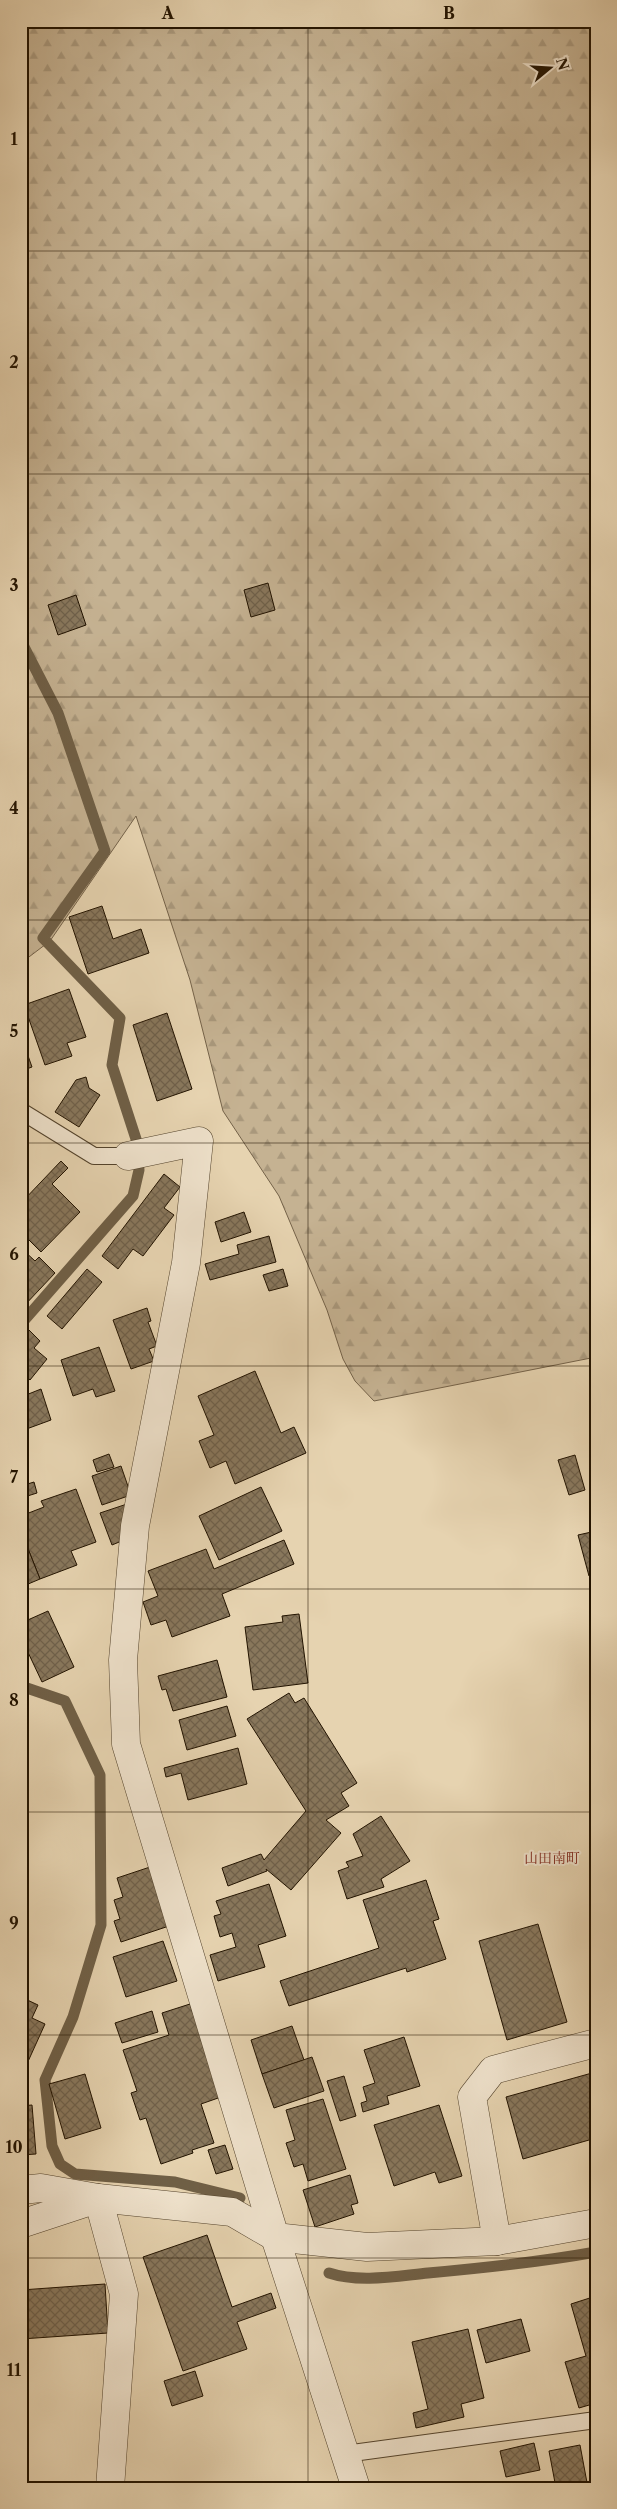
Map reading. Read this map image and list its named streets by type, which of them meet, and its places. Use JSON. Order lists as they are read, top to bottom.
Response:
{
  "districts": ["山田南町"],
  "north": "right",
  "grid": {
    "columns": ["A", "B"],
    "rows": [
      "1",
      "2",
      "3",
      "4",
      "5",
      "6",
      "7",
      "8",
      "9",
      "10",
      "11"
    ]
  }
}
